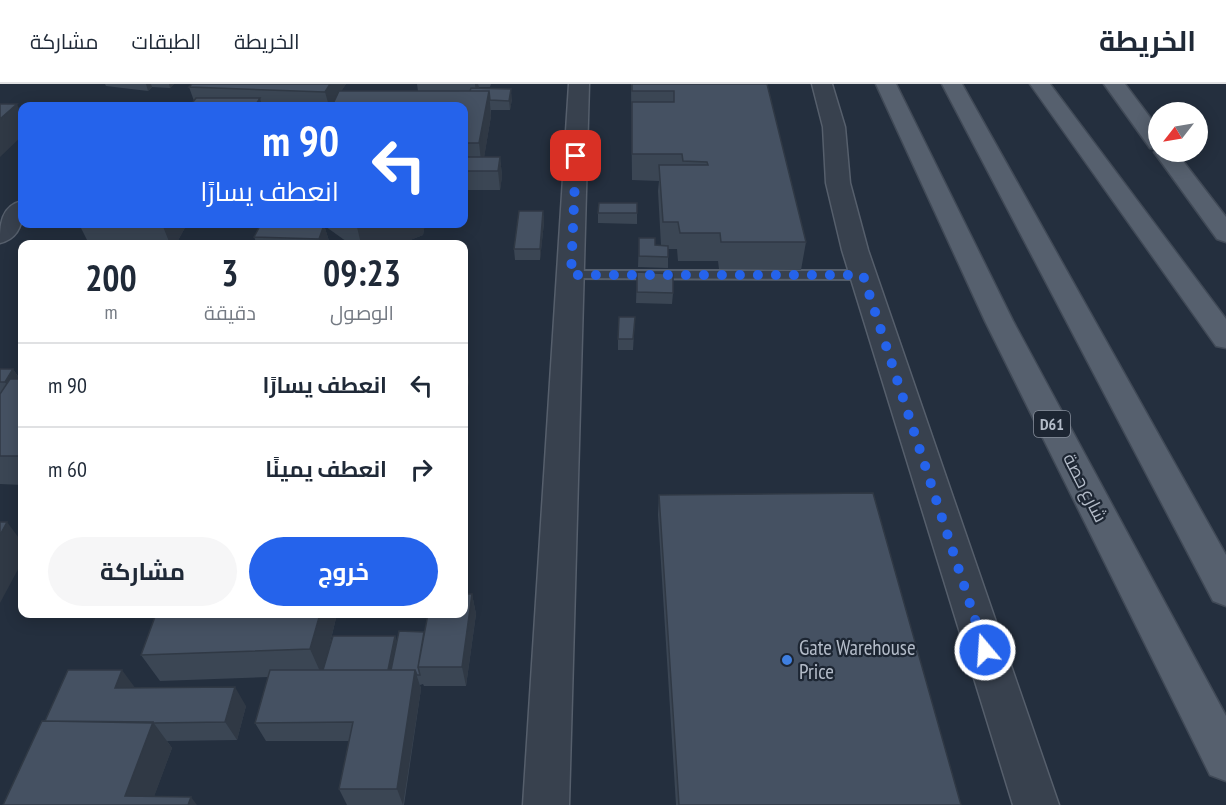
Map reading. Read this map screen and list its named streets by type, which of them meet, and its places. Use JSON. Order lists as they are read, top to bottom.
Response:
{
  "streets": {
    "main road": ["D61", "شارع حصة"]
  },
  "places": ["Gate Warehouse Price"],
  "north": "bottom left",
  "page": {
    "header": "الخريطة",
    "nav": ["الخريطة", "الطبقات", "مشاركة"],
    "turn": ["90 m", "انعطف يسارًا"],
    "eta": [
      "09:23",
      "الوصول",
      "3",
      "دقيقة",
      "200",
      "m"
    ],
    "list": [
      {
        "name": "انعطف يسارًا",
        "value": "90 m"
      },
      {
        "name": "انعطف يمينًا",
        "value": "60 m"
      }
    ],
    "buttons": ["خروج", "مشاركة"]
  }
}
